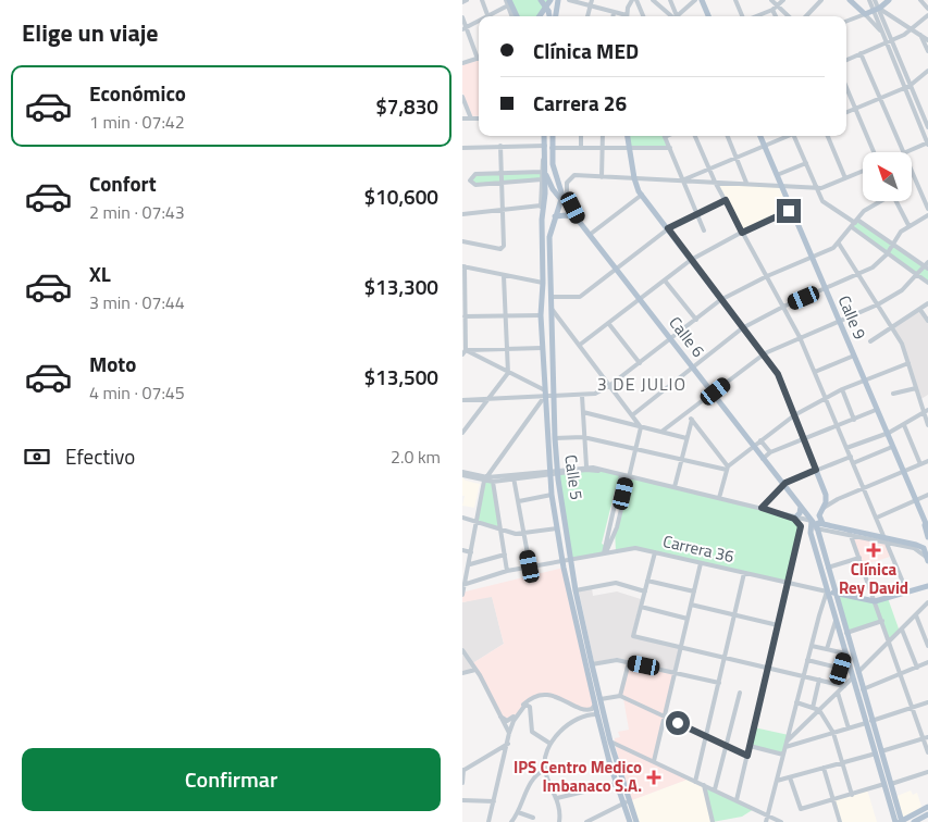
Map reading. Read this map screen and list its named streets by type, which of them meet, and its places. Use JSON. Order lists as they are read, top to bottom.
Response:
{
  "streets": {
    "main road": [
      "Calle 9",
      "Calle 6",
      "Calle 5",
      "Carrera 36"
    ]
  },
  "crossings": [
    ["Calle 6", "Calle 5"],
    ["Calle 6", "Carrera 36"],
    ["Calle 5", "Carrera 36"]
  ],
  "districts": ["3 DE JULIO"],
  "places": {
    "health": ["Clínica Rey David", "IPS Centro Medico Imbanaco S.A."]
  },
  "north": "top left",
  "page": {
    "heading": "Elige un viaje",
    "banner": ["Clínica MED", "Carrera 26"],
    "list": [
      {
        "name": "Económico",
        "note": "1 min · 07:42",
        "value": "$7,830"
      },
      {
        "name": "Confort",
        "note": "2 min · 07:43",
        "value": "$10,600"
      },
      {
        "name": "XL",
        "note": "3 min · 07:44",
        "value": "$13,300"
      },
      {
        "name": "Moto",
        "note": "4 min · 07:45",
        "value": "$13,500"
      }
    ],
    "pay": ["Efectivo", "2.0 km"],
    "buttons": "Confirmar"
  }
}
